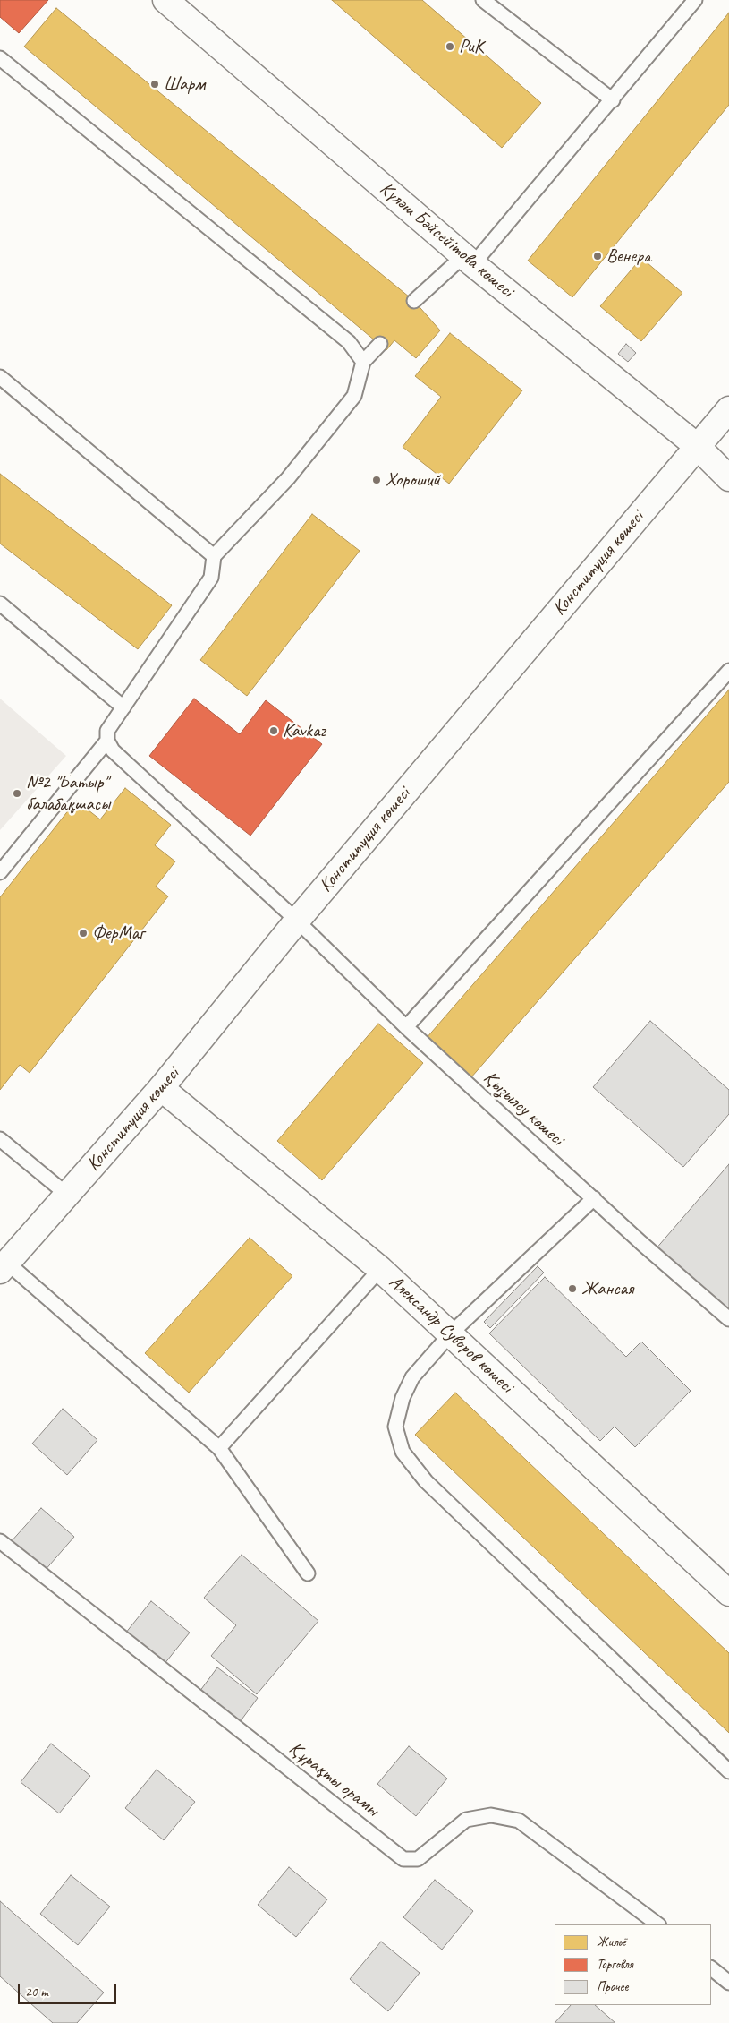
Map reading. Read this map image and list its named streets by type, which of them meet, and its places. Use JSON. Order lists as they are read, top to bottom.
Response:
{
  "streets": {
    "street": ["Күләш Бәйсейітова көшесі", "Конституция көшесі", "Александр Суворов көшесі"],
    "lane": ["Қызылсу көшесі", "Құрақты орамы"]
  },
  "crossings": [
    ["Күләш Бәйсейітова көшесі", "Конституция көшесі"],
    ["Конституция көшесі", "Қызылсу көшесі"],
    ["Конституция көшесі", "Александр Суворов көшесі"]
  ],
  "places": [
    "РиК",
    "Шарм",
    "Венера",
    "Хороший",
    "Kavkaz",
    "№2 \"Батыр\" балабақшасы",
    "ФерМаг",
    "Жансая"
  ],
  "legend": ["Жильё", "Торговля", "Прочее"],
  "scale_bar": "20 m"
}
